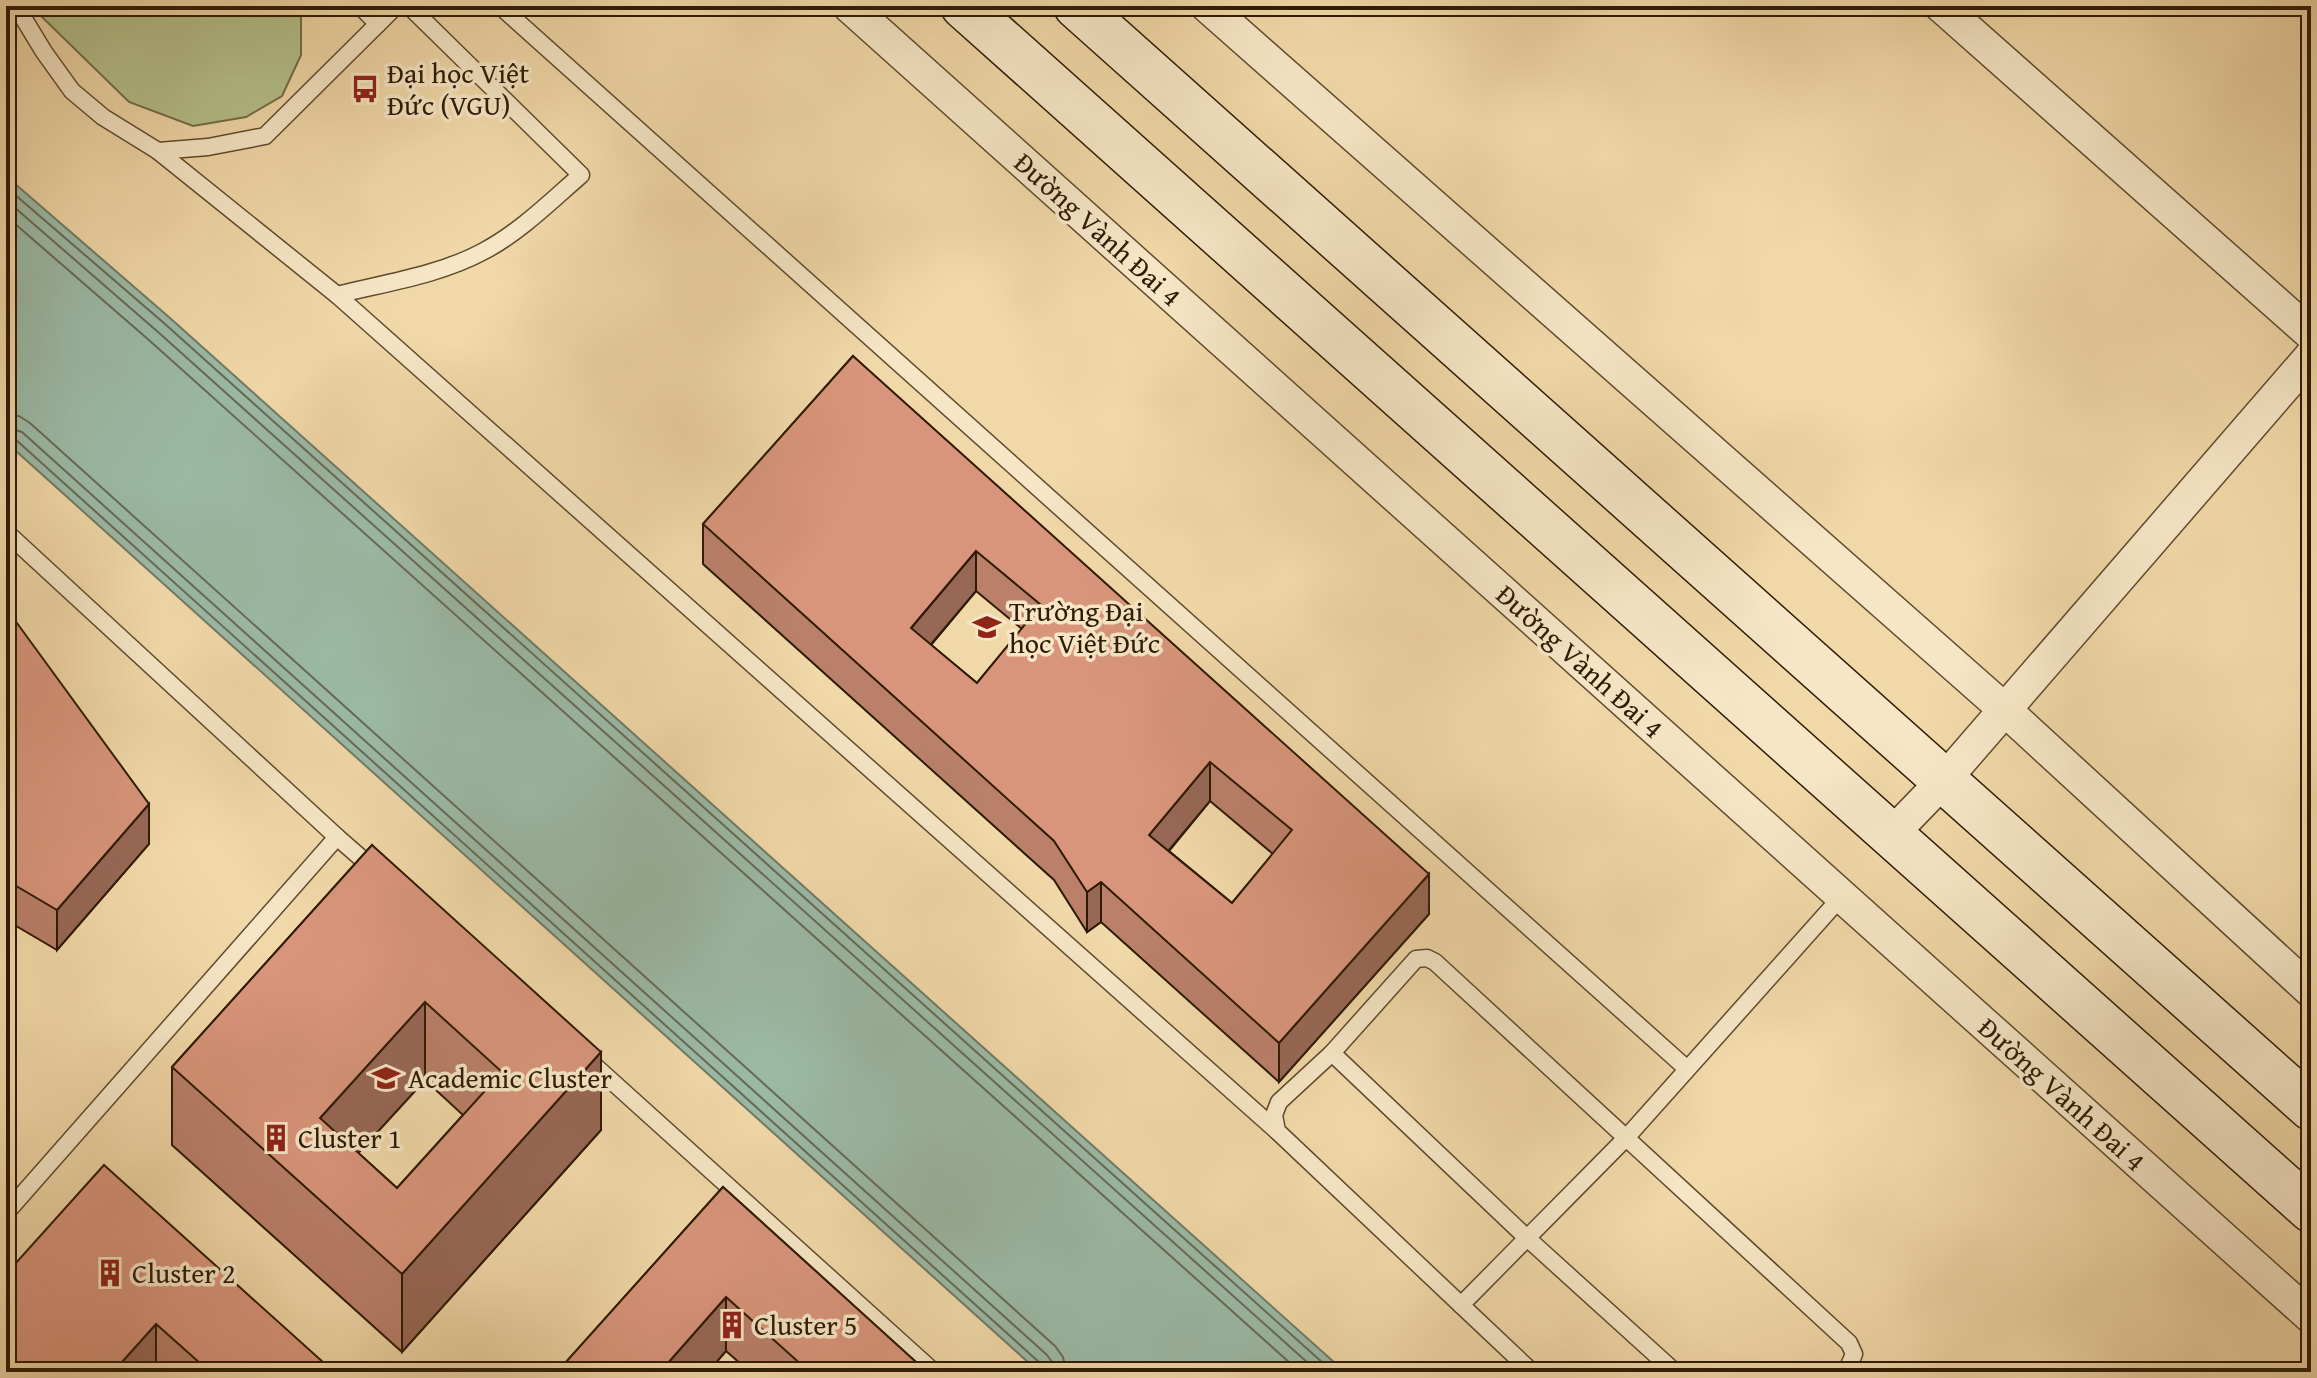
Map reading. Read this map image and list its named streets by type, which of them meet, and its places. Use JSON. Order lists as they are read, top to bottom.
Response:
{
  "streets": {
    "street": ["Đường Vành Đai 4"]
  },
  "places": {
    "bus stop": ["Đại học Việt Đức (VGU)"],
    "school or university": ["Trường Đại học Việt Đức", "Academic Cluster"],
    "building": ["Cluster 1", "Cluster 2", "Cluster 5"]
  }
}
